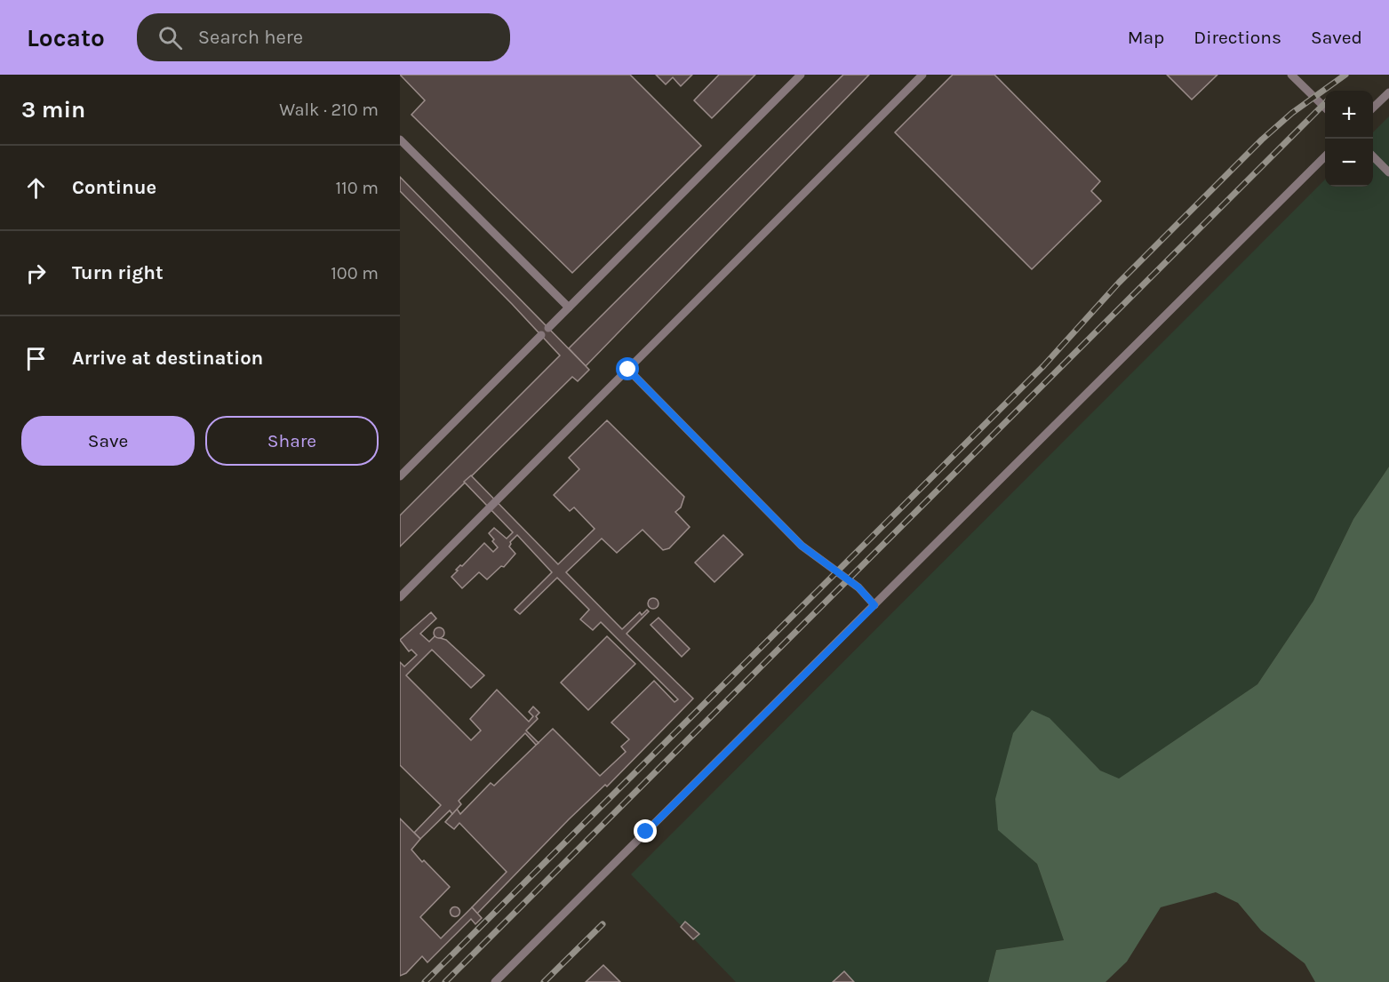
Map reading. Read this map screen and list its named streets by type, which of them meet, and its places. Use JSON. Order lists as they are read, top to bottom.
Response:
{
  "page": {
    "header": "Locato",
    "search": "Search here",
    "nav": ["Map", "Directions", "Saved"],
    "heading": ["3 min", "Walk · 210 m"],
    "map_buttons": ["+", "−"],
    "list": [
      ["Continue", "110 m"],
      ["Turn right", "100 m"],
      "Arrive at destination"
    ],
    "buttons": ["Save", "Share"]
  }
}
